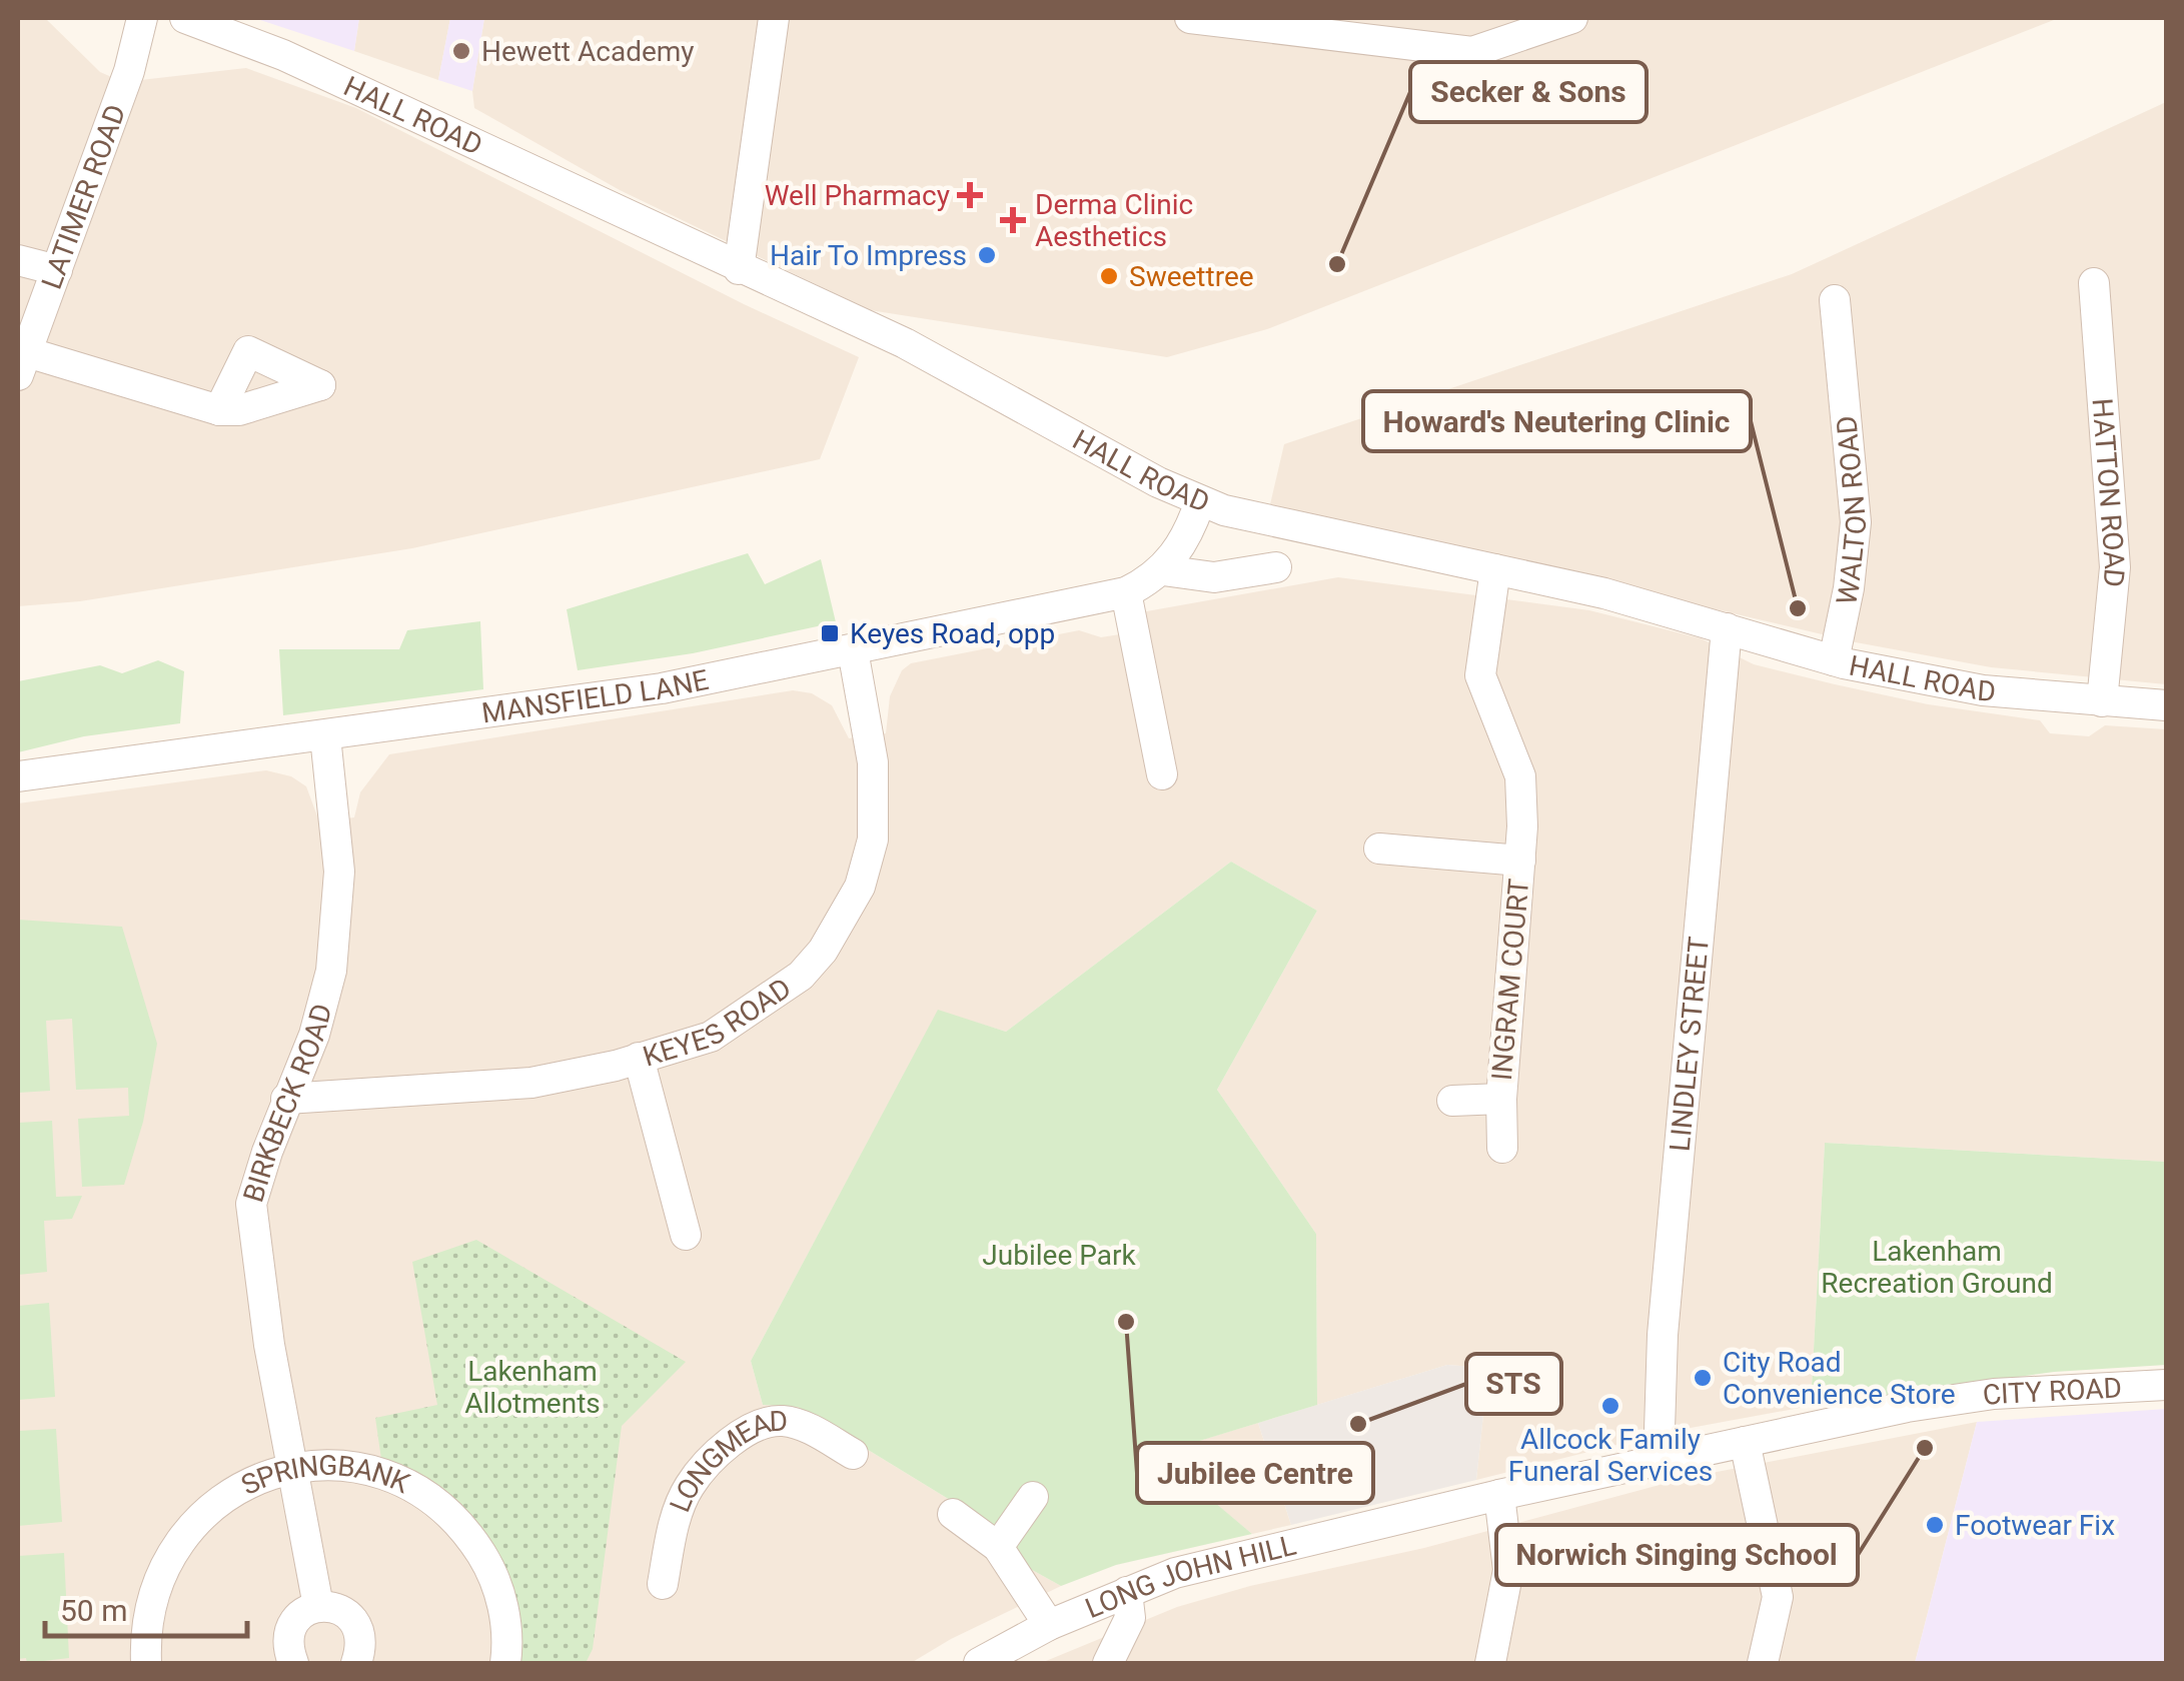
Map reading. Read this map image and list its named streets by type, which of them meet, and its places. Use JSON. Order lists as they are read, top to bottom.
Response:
{
  "streets": {
    "street": [
      "HALL ROAD",
      "LATIMER ROAD",
      "HATTON ROAD",
      "WALTON ROAD",
      "MANSFIELD LANE",
      "INGRAM COURT",
      "KEYES ROAD",
      "LINDLEY STREET",
      "BIRKBECK ROAD",
      "CITY ROAD",
      "LONGMEAD",
      "SPRINGBANK",
      "LONG JOHN HILL"
    ]
  },
  "crossings": [
    ["HALL ROAD", "HATTON ROAD"],
    ["HALL ROAD", "WALTON ROAD"],
    ["HALL ROAD", "MANSFIELD LANE"],
    ["HALL ROAD", "INGRAM COURT"],
    ["HALL ROAD", "LINDLEY STREET"],
    ["MANSFIELD LANE", "KEYES ROAD"],
    ["MANSFIELD LANE", "BIRKBECK ROAD"],
    ["KEYES ROAD", "BIRKBECK ROAD"],
    ["LINDLEY STREET", "CITY ROAD"],
    ["BIRKBECK ROAD", "SPRINGBANK"],
    ["CITY ROAD", "LONG JOHN HILL"]
  ],
  "parks": ["Lakenham Recreation Ground", "Jubilee Park", "Lakenham Allotments"],
  "places": {
    "other": [
      "Hewett Academy",
      "Hair To Impress",
      "Secker & Sons",
      "Sweettree",
      "Howard's Neutering Clinic",
      "Jubilee Centre",
      "City Road Convenience Store",
      "Allcock Family Funeral Services",
      "STS",
      "Norwich Singing School",
      "Footwear Fix"
    ],
    "health": ["Well Pharmacy", "Derma Clinic Aesthetics"],
    "transit": ["Keyes Road, opp"]
  },
  "scale_bar": "50 m"
}
